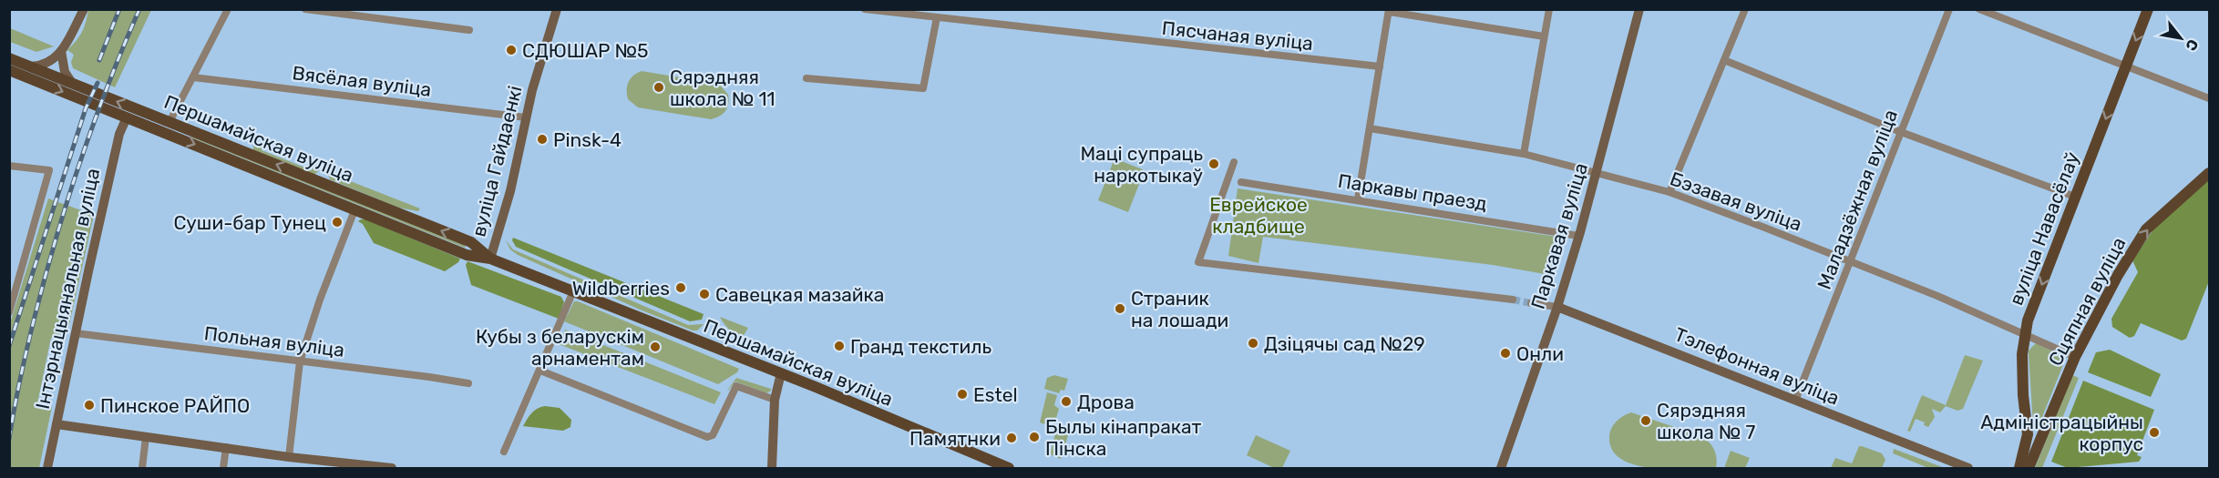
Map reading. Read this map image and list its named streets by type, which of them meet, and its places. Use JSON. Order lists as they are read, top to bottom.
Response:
{
  "streets": {
    "main road": ["Першамайская вуліца", "вуліца Навасёлаў", "Сцяпная вуліца"],
    "street": [
      "Пясчаная вуліца",
      "Вясёлая вуліца",
      "вуліца Гайдаенкі",
      "Паркавы праезд",
      "Маладзёжная вуліца",
      "Бэзавая вуліца",
      "Паркавая вуліца",
      "Інтэрнацыянальная вуліца",
      "Польная вуліца",
      "Тэлефонная вуліца"
    ]
  },
  "crossings": [
    ["Вясёлая вуліца", "вуліца Гайдаенкі"],
    ["Першамайская вуліца", "вуліца Гайдаенкі"],
    ["Першамайская вуліца", "Інтэрнацыянальная вуліца"],
    ["Паркавы праезд", "Паркавая вуліца"],
    ["Маладзёжная вуліца", "Бэзавая вуліца"],
    ["Маладзёжная вуліца", "Тэлефонная вуліца"],
    ["Бэзавая вуліца", "вуліца Навасёлаў"],
    ["Бэзавая вуліца", "Паркавая вуліца"],
    ["Бэзавая вуліца", "Сцяпная вуліца"],
    ["Паркавая вуліца", "Тэлефонная вуліца"],
    ["Інтэрнацыянальная вуліца", "Польная вуліца"]
  ],
  "one_way": ["вуліца Навасёлаў", "Сцяпная вуліца"],
  "parks": ["Еврейское кладбище"],
  "places": [
    "СДЮШАР №5",
    "Сярэдняя школа № 11",
    "Pinsk-4",
    "Маці супраць наркотыкаў",
    "Суши-бар Тунец",
    "Wildberries",
    "Савецкая мазайка",
    "Страник на лошади",
    "Дзіцячы сад №29",
    "Гранд текстиль",
    "Кубы з беларускім арнаментам",
    "Онли",
    "Estel",
    "Дрова",
    "Пинское РАЙПО",
    "Сярэдняя школа № 7",
    "Адміністрацыйны корпус",
    "Былы кінапракат Пінска",
    "Памятнки"
  ],
  "north": "bottom right"
}
